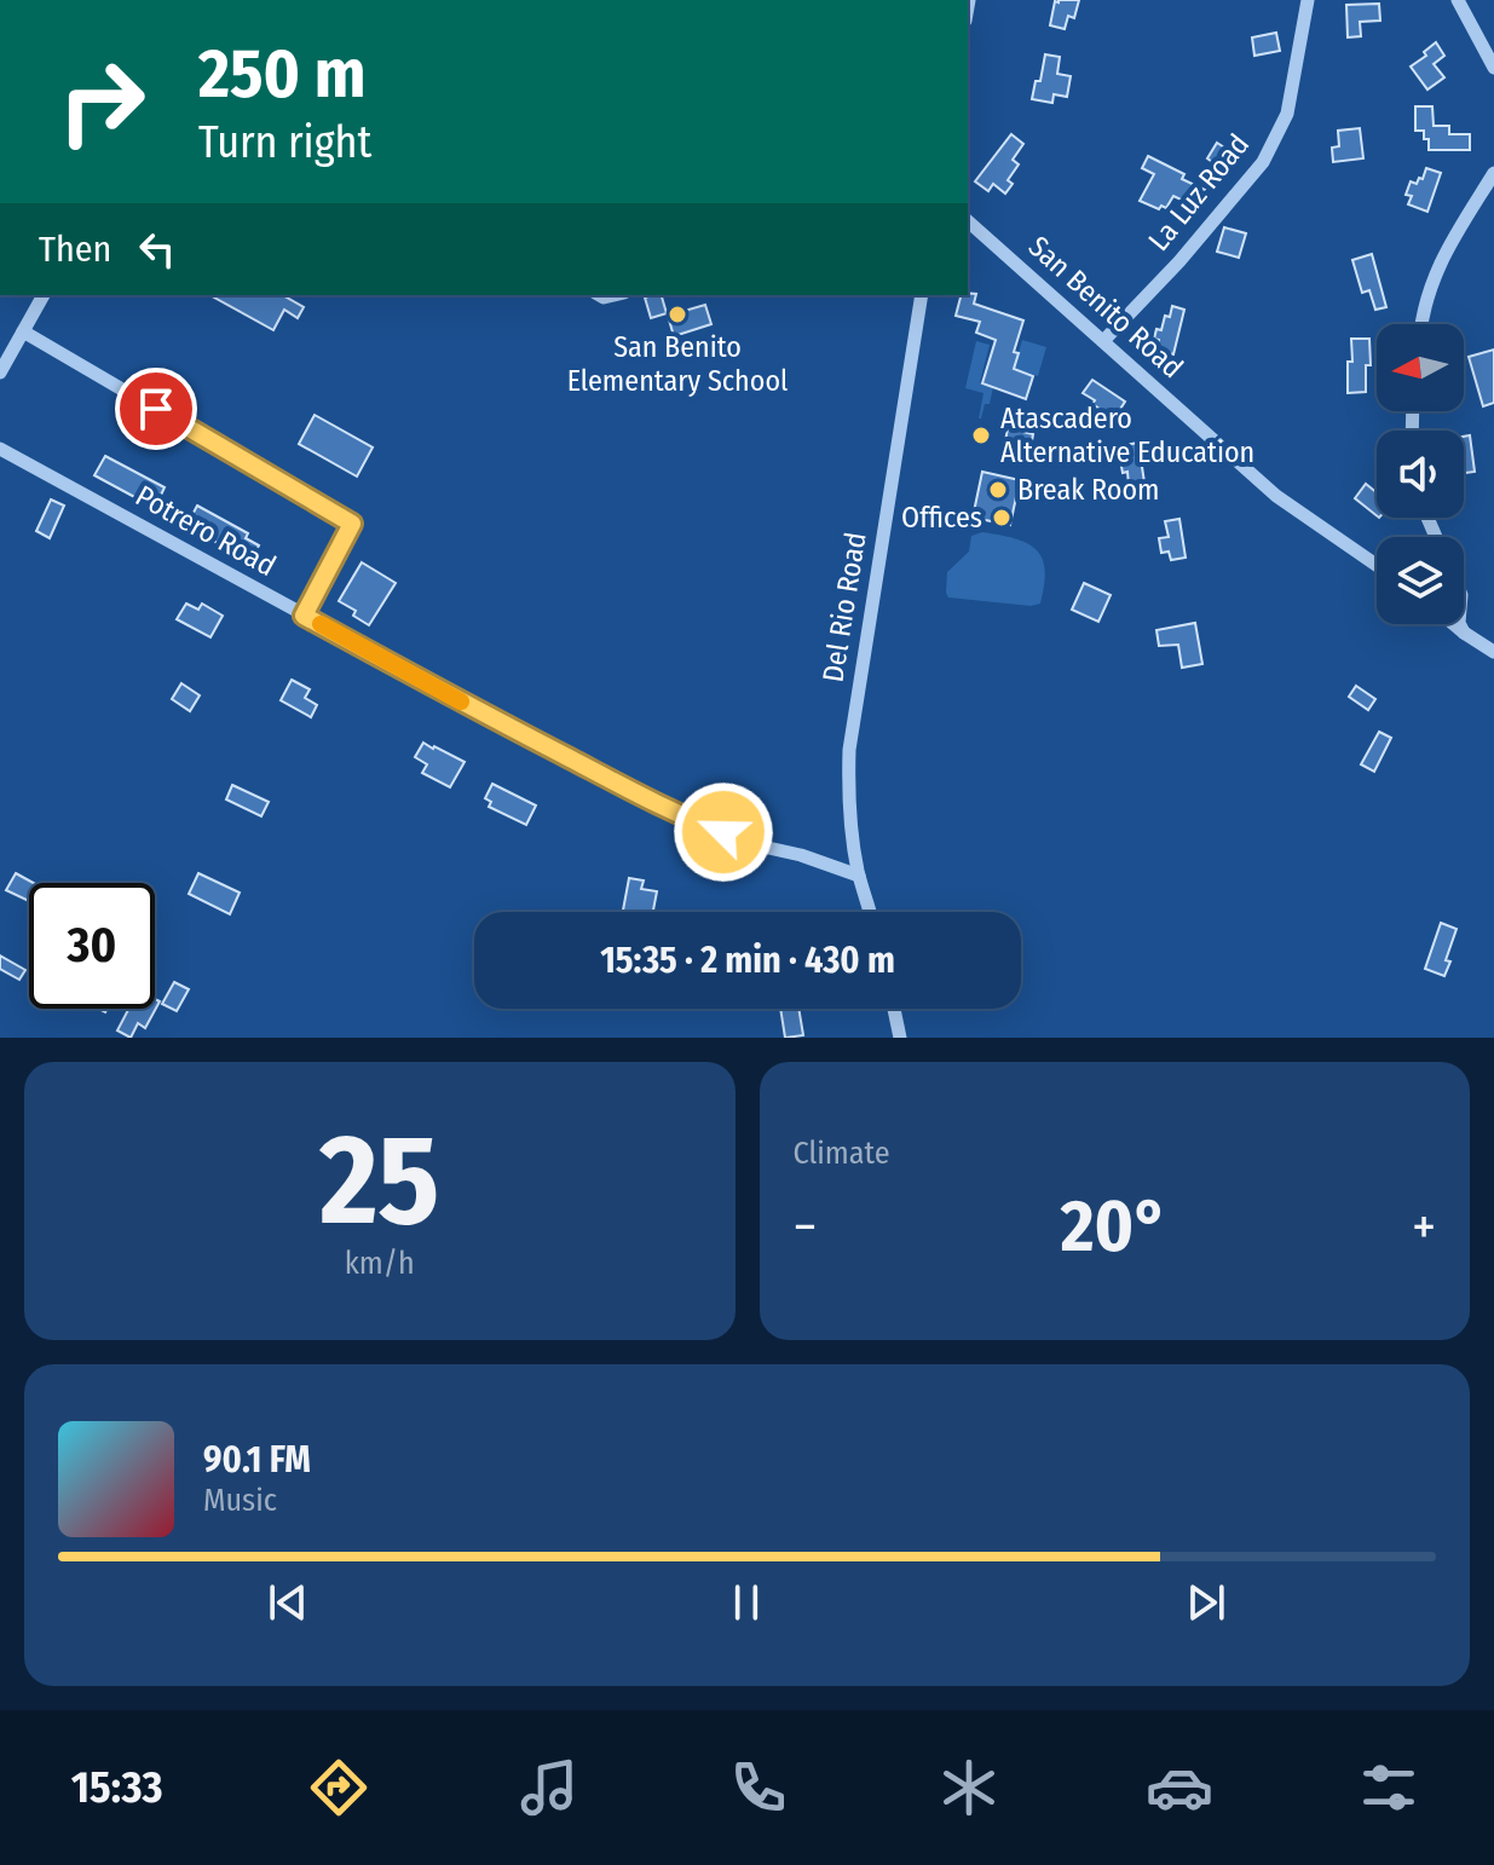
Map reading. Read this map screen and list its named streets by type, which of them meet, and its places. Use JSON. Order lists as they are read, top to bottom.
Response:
{
  "streets": {
    "street": [
      "La Luz Road",
      "San Benito Road",
      "Potrero Road",
      "Del Rio Road"
    ]
  },
  "crossings": [
    ["La Luz Road", "San Benito Road"],
    ["Potrero Road", "Del Rio Road"]
  ],
  "places": [
    "San Benito Elementary School",
    "Atascadero Alternative Education",
    "Break Room",
    "Offices"
  ],
  "north": "left",
  "page": {
    "turn": ["250 m", "Turn right"],
    "then": "Then",
    "limit": "30",
    "trip": "15:35 · 2 min · 430 m",
    "tile": [
      ["25", "km/h"],
      "Climate"
    ],
    "heat": ["−", "20°", "+"],
    "song": ["90.1 FM", "Music"],
    "tabs": "15:33"
  }
}
